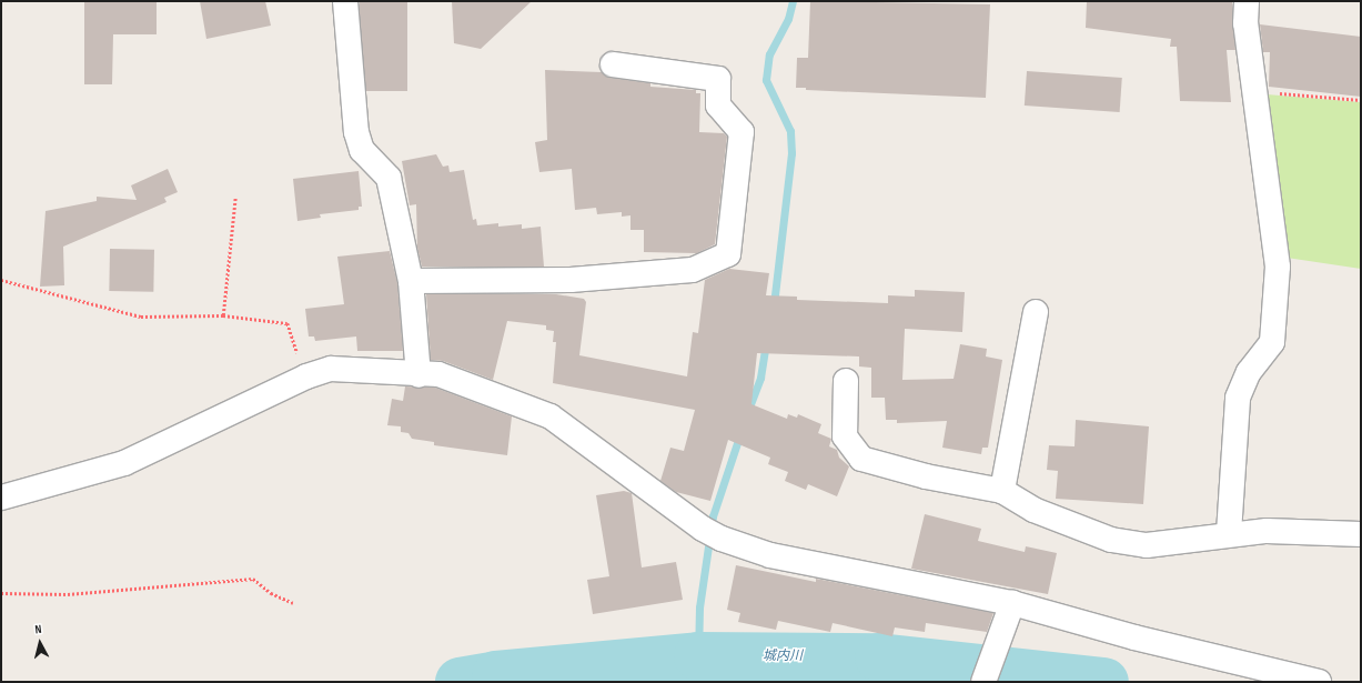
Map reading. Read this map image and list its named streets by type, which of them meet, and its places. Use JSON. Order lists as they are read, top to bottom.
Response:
{
  "water": ["城内川"],
  "north": "top"
}
